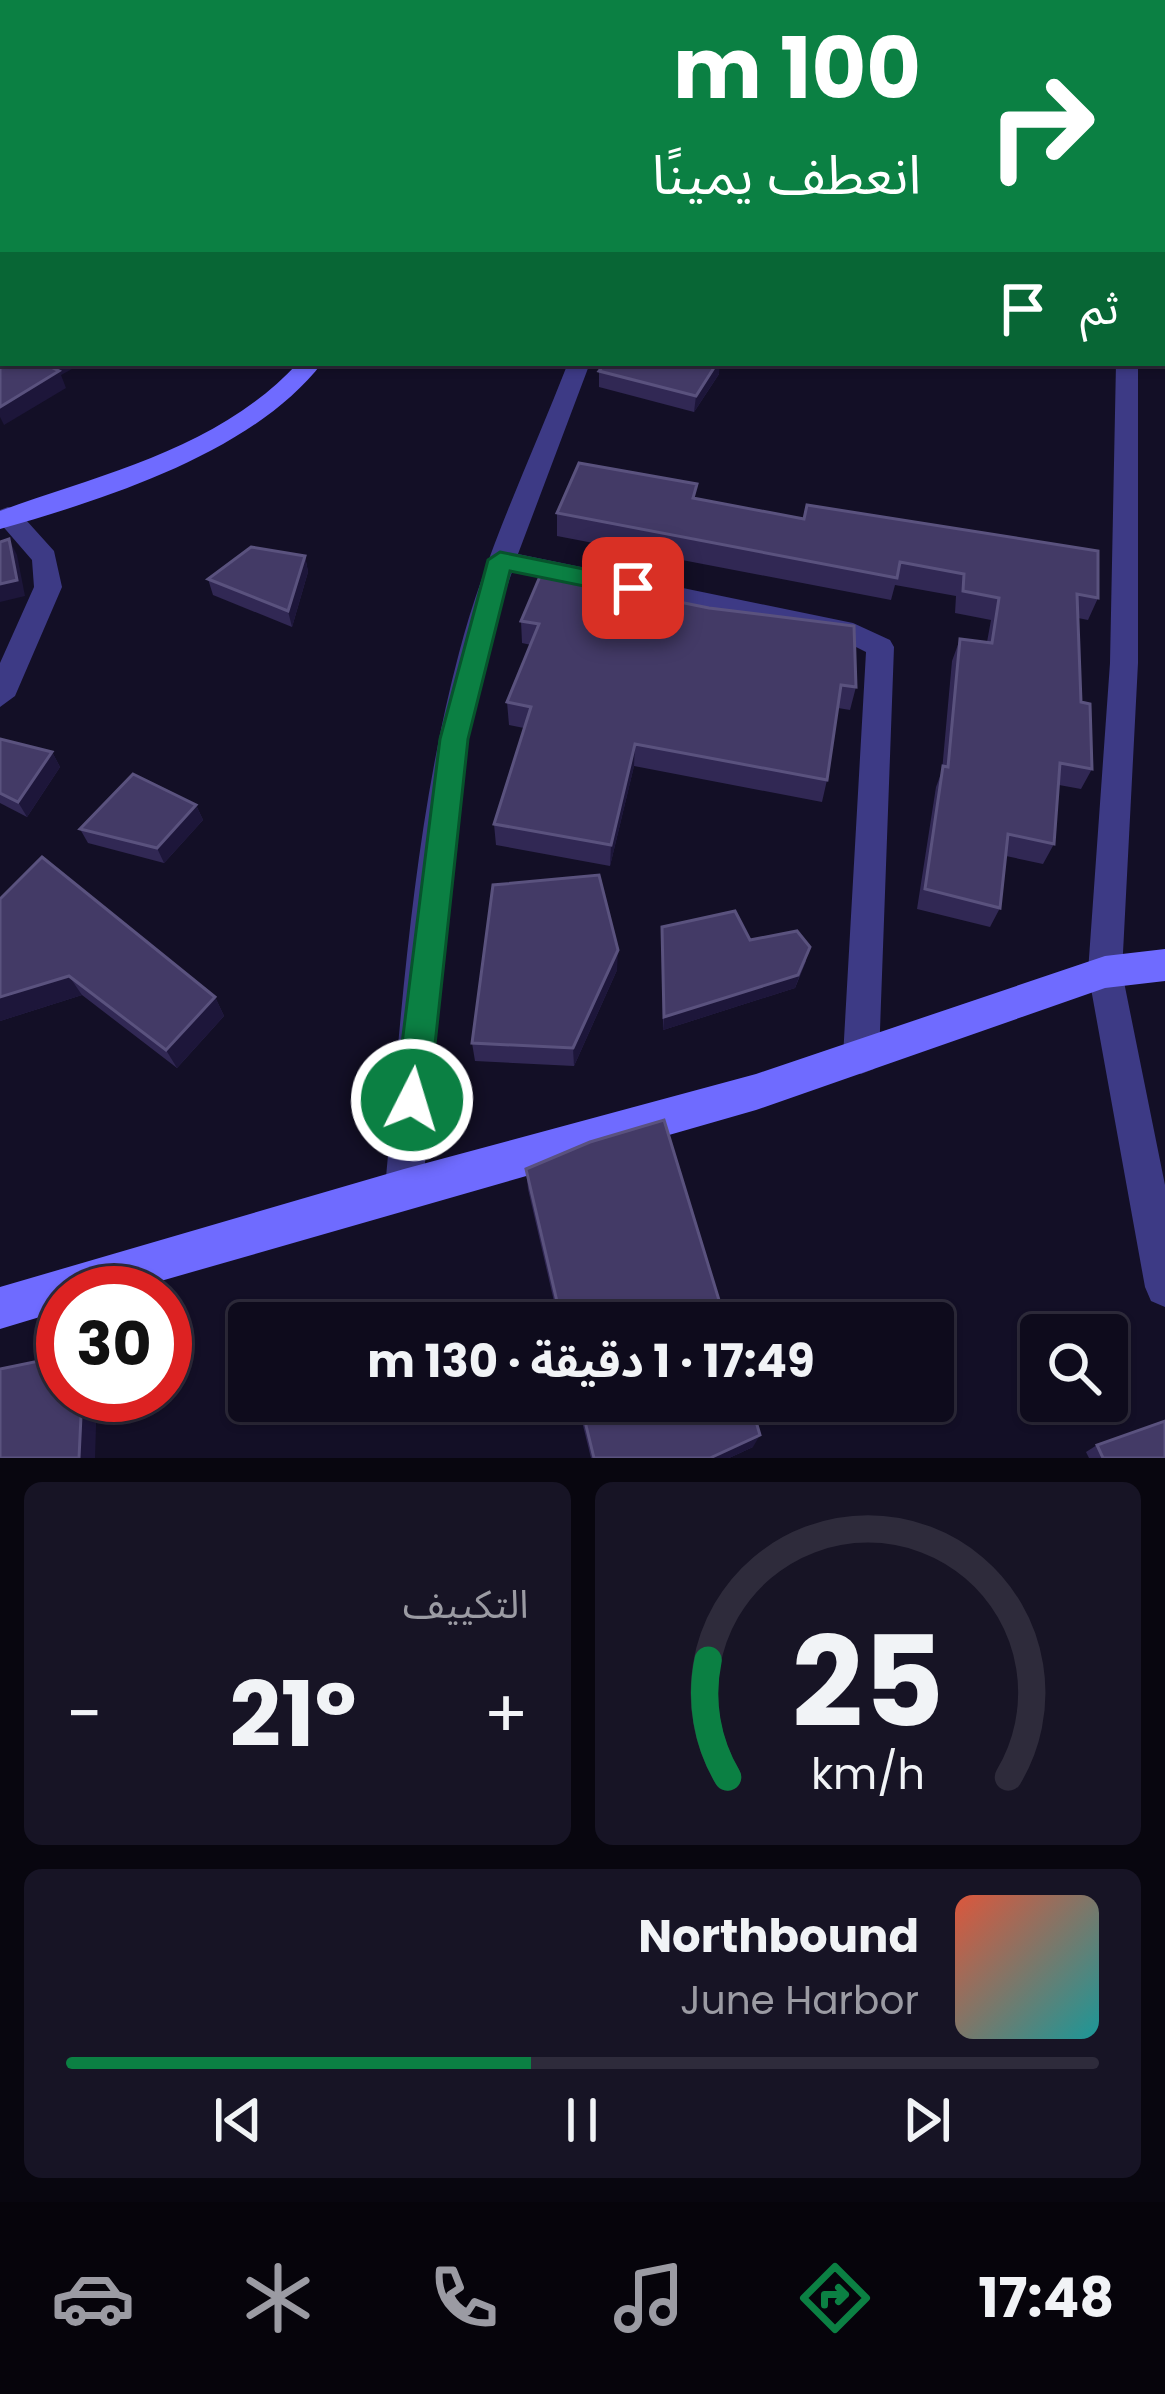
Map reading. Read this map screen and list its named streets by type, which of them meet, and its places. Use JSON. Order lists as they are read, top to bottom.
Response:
{
  "page": {
    "turn": ["100 m", "انعطف يمينًا"],
    "then": "ثم",
    "limit": "30",
    "trip": "17:49 · 1 دقيقة · 130 m",
    "tile": "التكييف",
    "heat": ["−", "21°", "+"],
    "song": ["Northbound", "June Harbor"],
    "tabs": "17:48",
    "gauge": ["25", "km/h"]
  }
}
